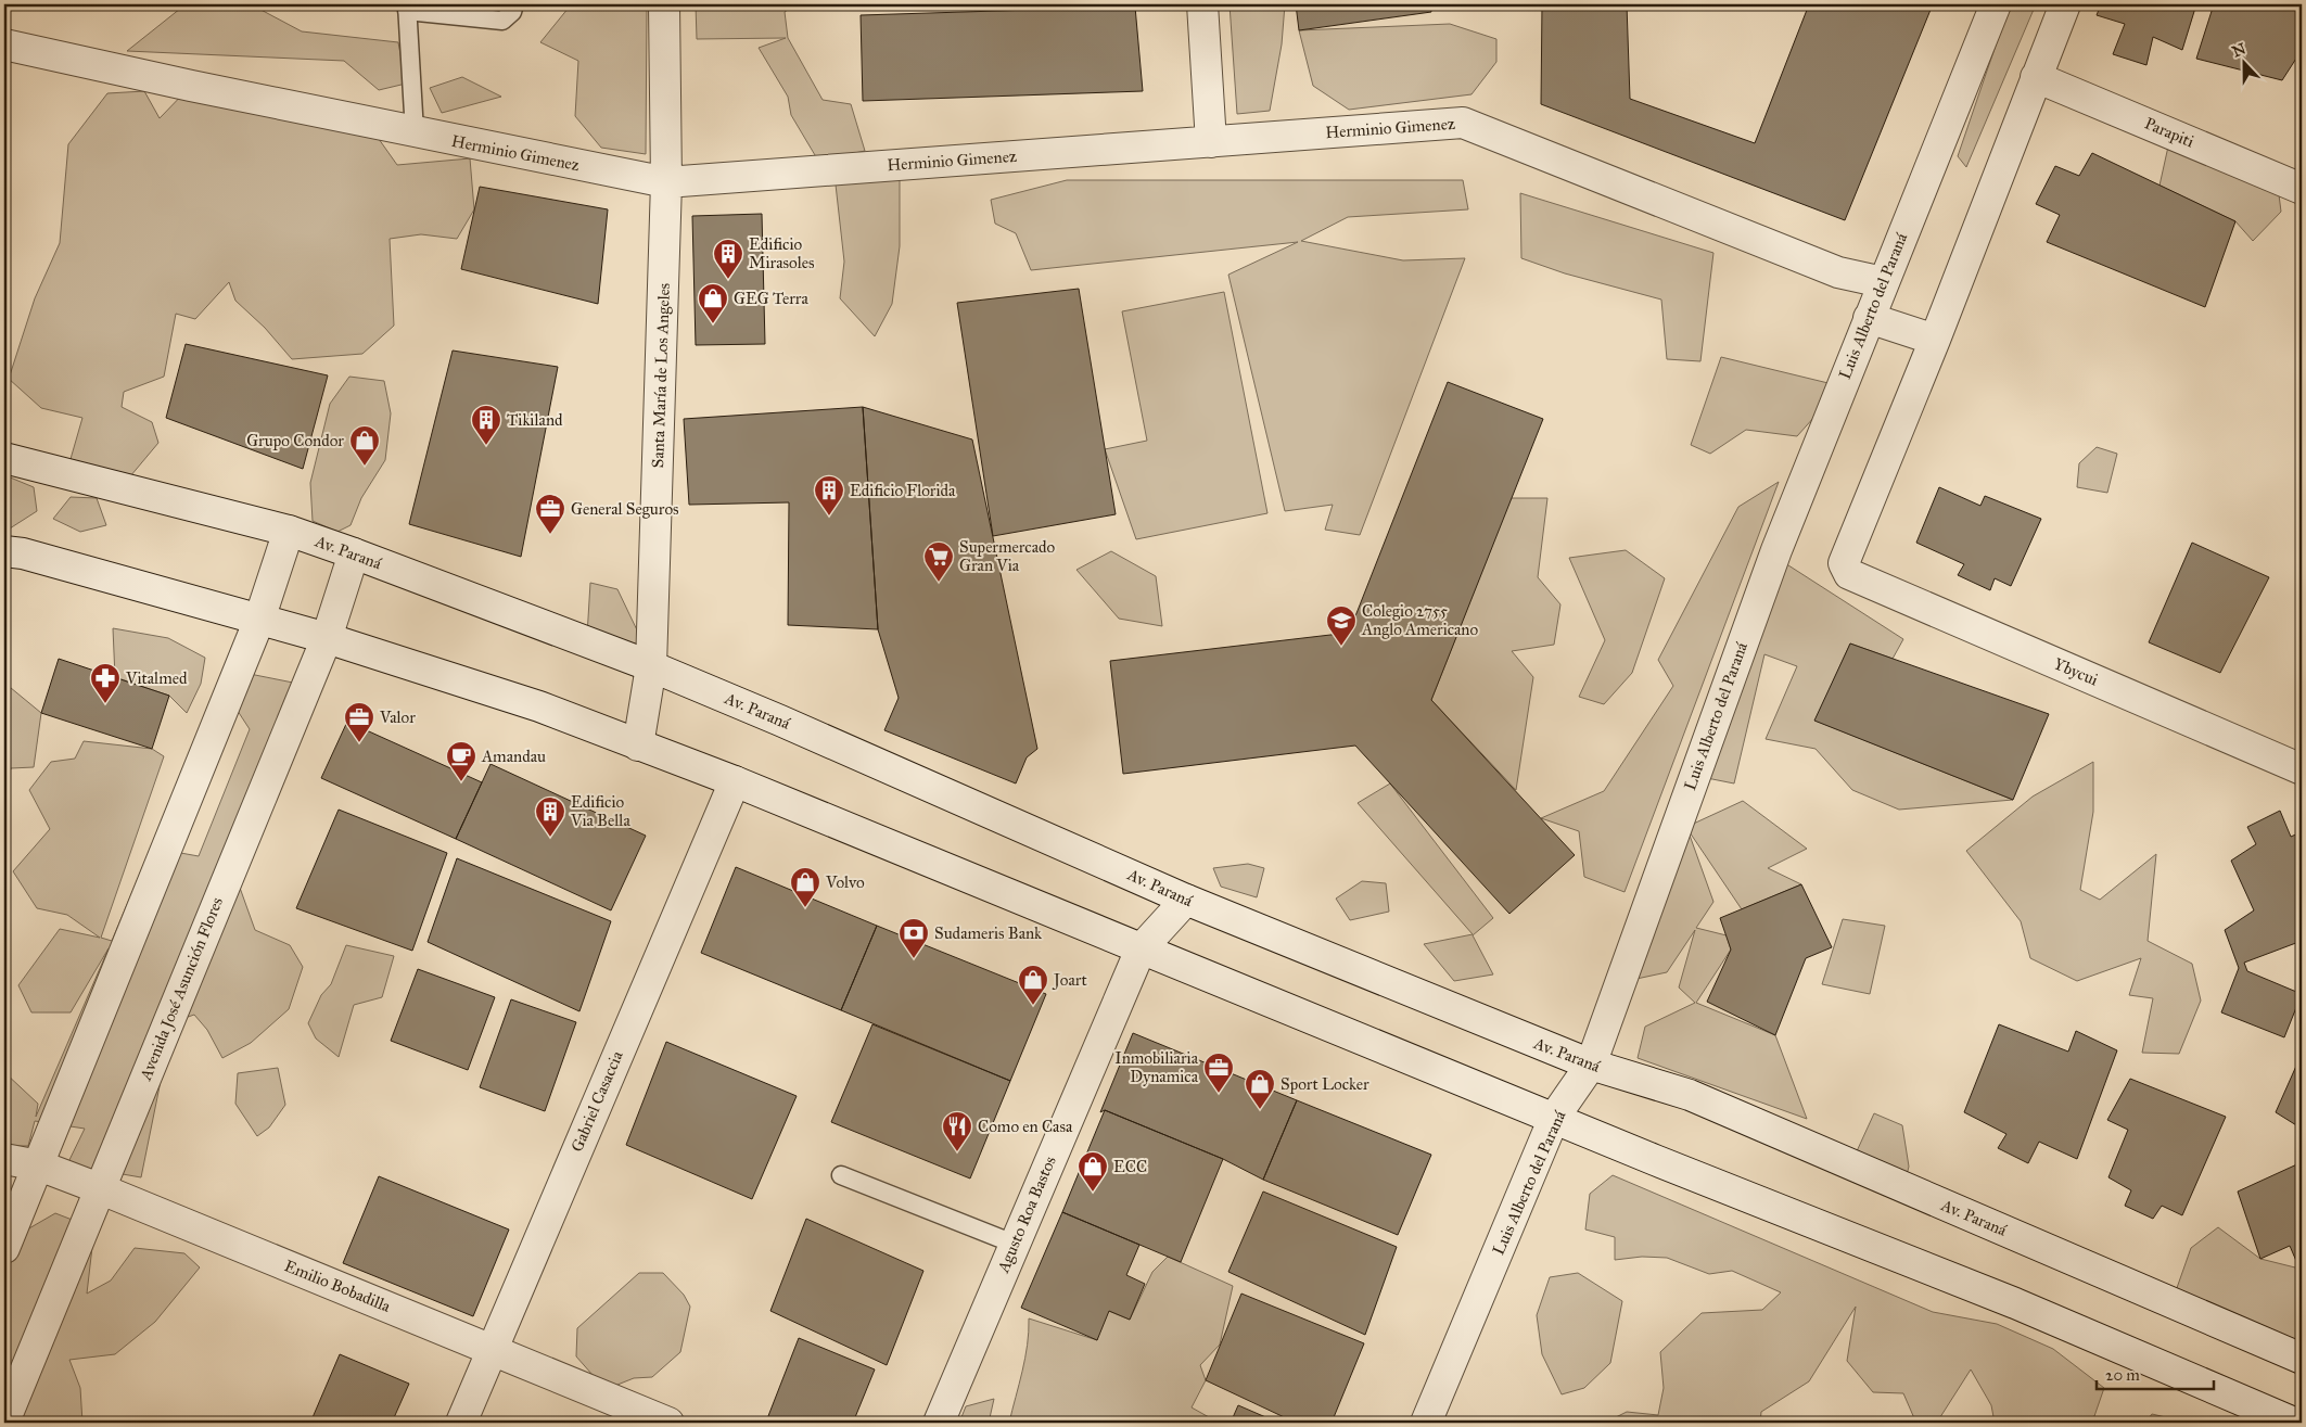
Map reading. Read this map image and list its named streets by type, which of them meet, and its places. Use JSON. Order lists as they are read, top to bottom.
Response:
{
  "streets": {
    "street": [
      "Herminio Gimenez",
      "Parapiti",
      "Luis Alberto del Paraná",
      "Santa María de Los Angeles",
      "Av. Paraná",
      "Ybycui",
      "Avenida José Asunción Flores",
      "Gabriel Casaccia",
      "Agusto Roa Bastos",
      "Emilio Bobadilla"
    ]
  },
  "crossings": [
    ["Herminio Gimenez", "Luis Alberto del Paraná"],
    ["Herminio Gimenez", "Santa María de Los Angeles"],
    ["Luis Alberto del Paraná", "Av. Paraná"],
    ["Santa María de Los Angeles", "Av. Paraná"],
    ["Av. Paraná", "Avenida José Asunción Flores"],
    ["Av. Paraná", "Agusto Roa Bastos"],
    ["Avenida José Asunción Flores", "Emilio Bobadilla"],
    ["Gabriel Casaccia", "Emilio Bobadilla"]
  ],
  "places": {
    "building": [
      "Edificio Mirasoles",
      "Tikiland",
      "Edificio Florida",
      "Edificio Via Bella"
    ],
    "shop": [
      "GEG Terra",
      "Grupo Condor",
      "Volvo",
      "Joart",
      "Sport Locker",
      "ECC"
    ],
    "office": ["General Seguros", "Valor", "Inmobiliaria Dynamica"],
    "supermarket": ["Supermercado Gran Via"],
    "school or university": ["Colegio 2755 Anglo Americano"],
    "pharmacy": ["Vitalmed"],
    "cafe": ["Amandau"],
    "bank": ["Sudameris Bank"],
    "restaurant": ["Como en Casa"]
  },
  "scale_bar": "20 m",
  "north": "top"
}
